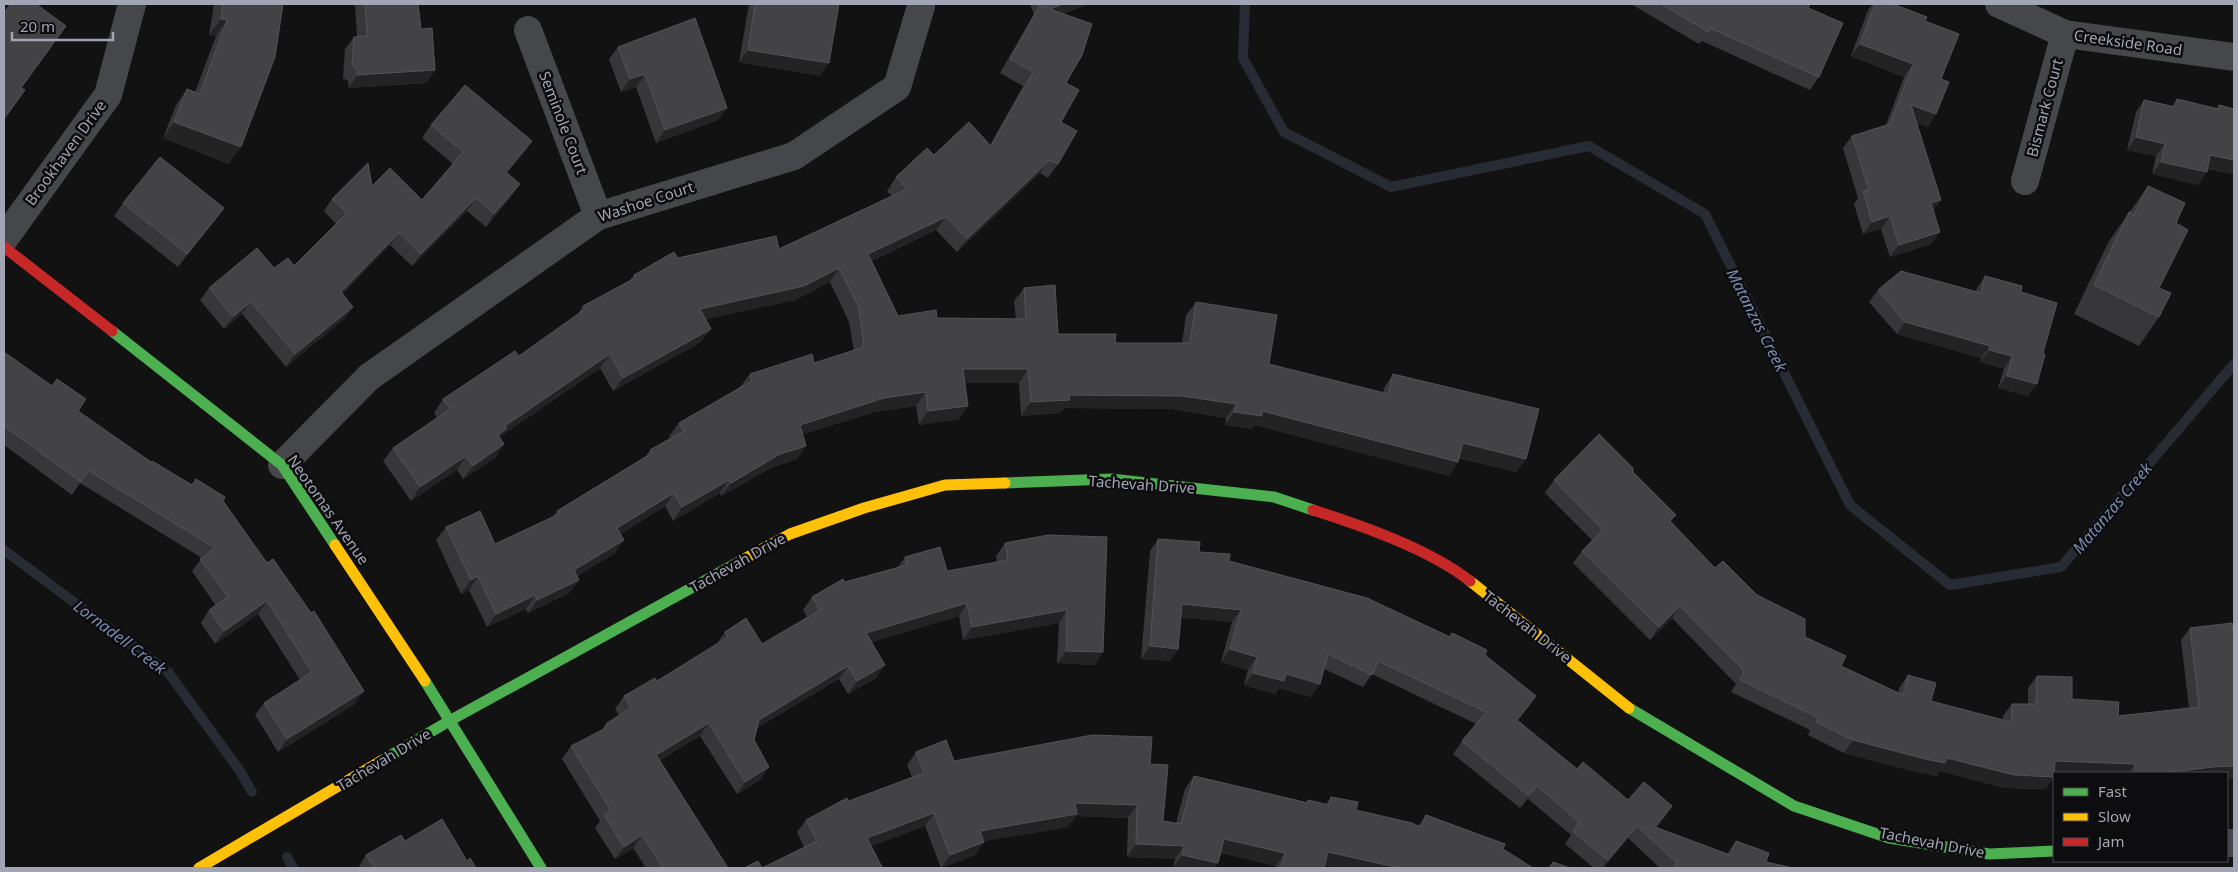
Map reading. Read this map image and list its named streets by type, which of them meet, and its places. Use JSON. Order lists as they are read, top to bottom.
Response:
{
  "streets": {
    "street": [
      "Creekside Road",
      "Bismark Court",
      "Seminole Court",
      "Brookhaven Drive",
      "Washoe Court",
      "Tachevah Drive",
      "Neotomas Avenue"
    ]
  },
  "crossings": [
    ["Creekside Road", "Bismark Court"],
    ["Seminole Court", "Washoe Court"],
    ["Washoe Court", "Neotomas Avenue"],
    ["Tachevah Drive", "Neotomas Avenue"]
  ],
  "water": ["Matanzas Creek", "Lornadell Creek"],
  "legend": ["Fast", "Slow", "Jam"],
  "scale_bar": "20 m"
}
